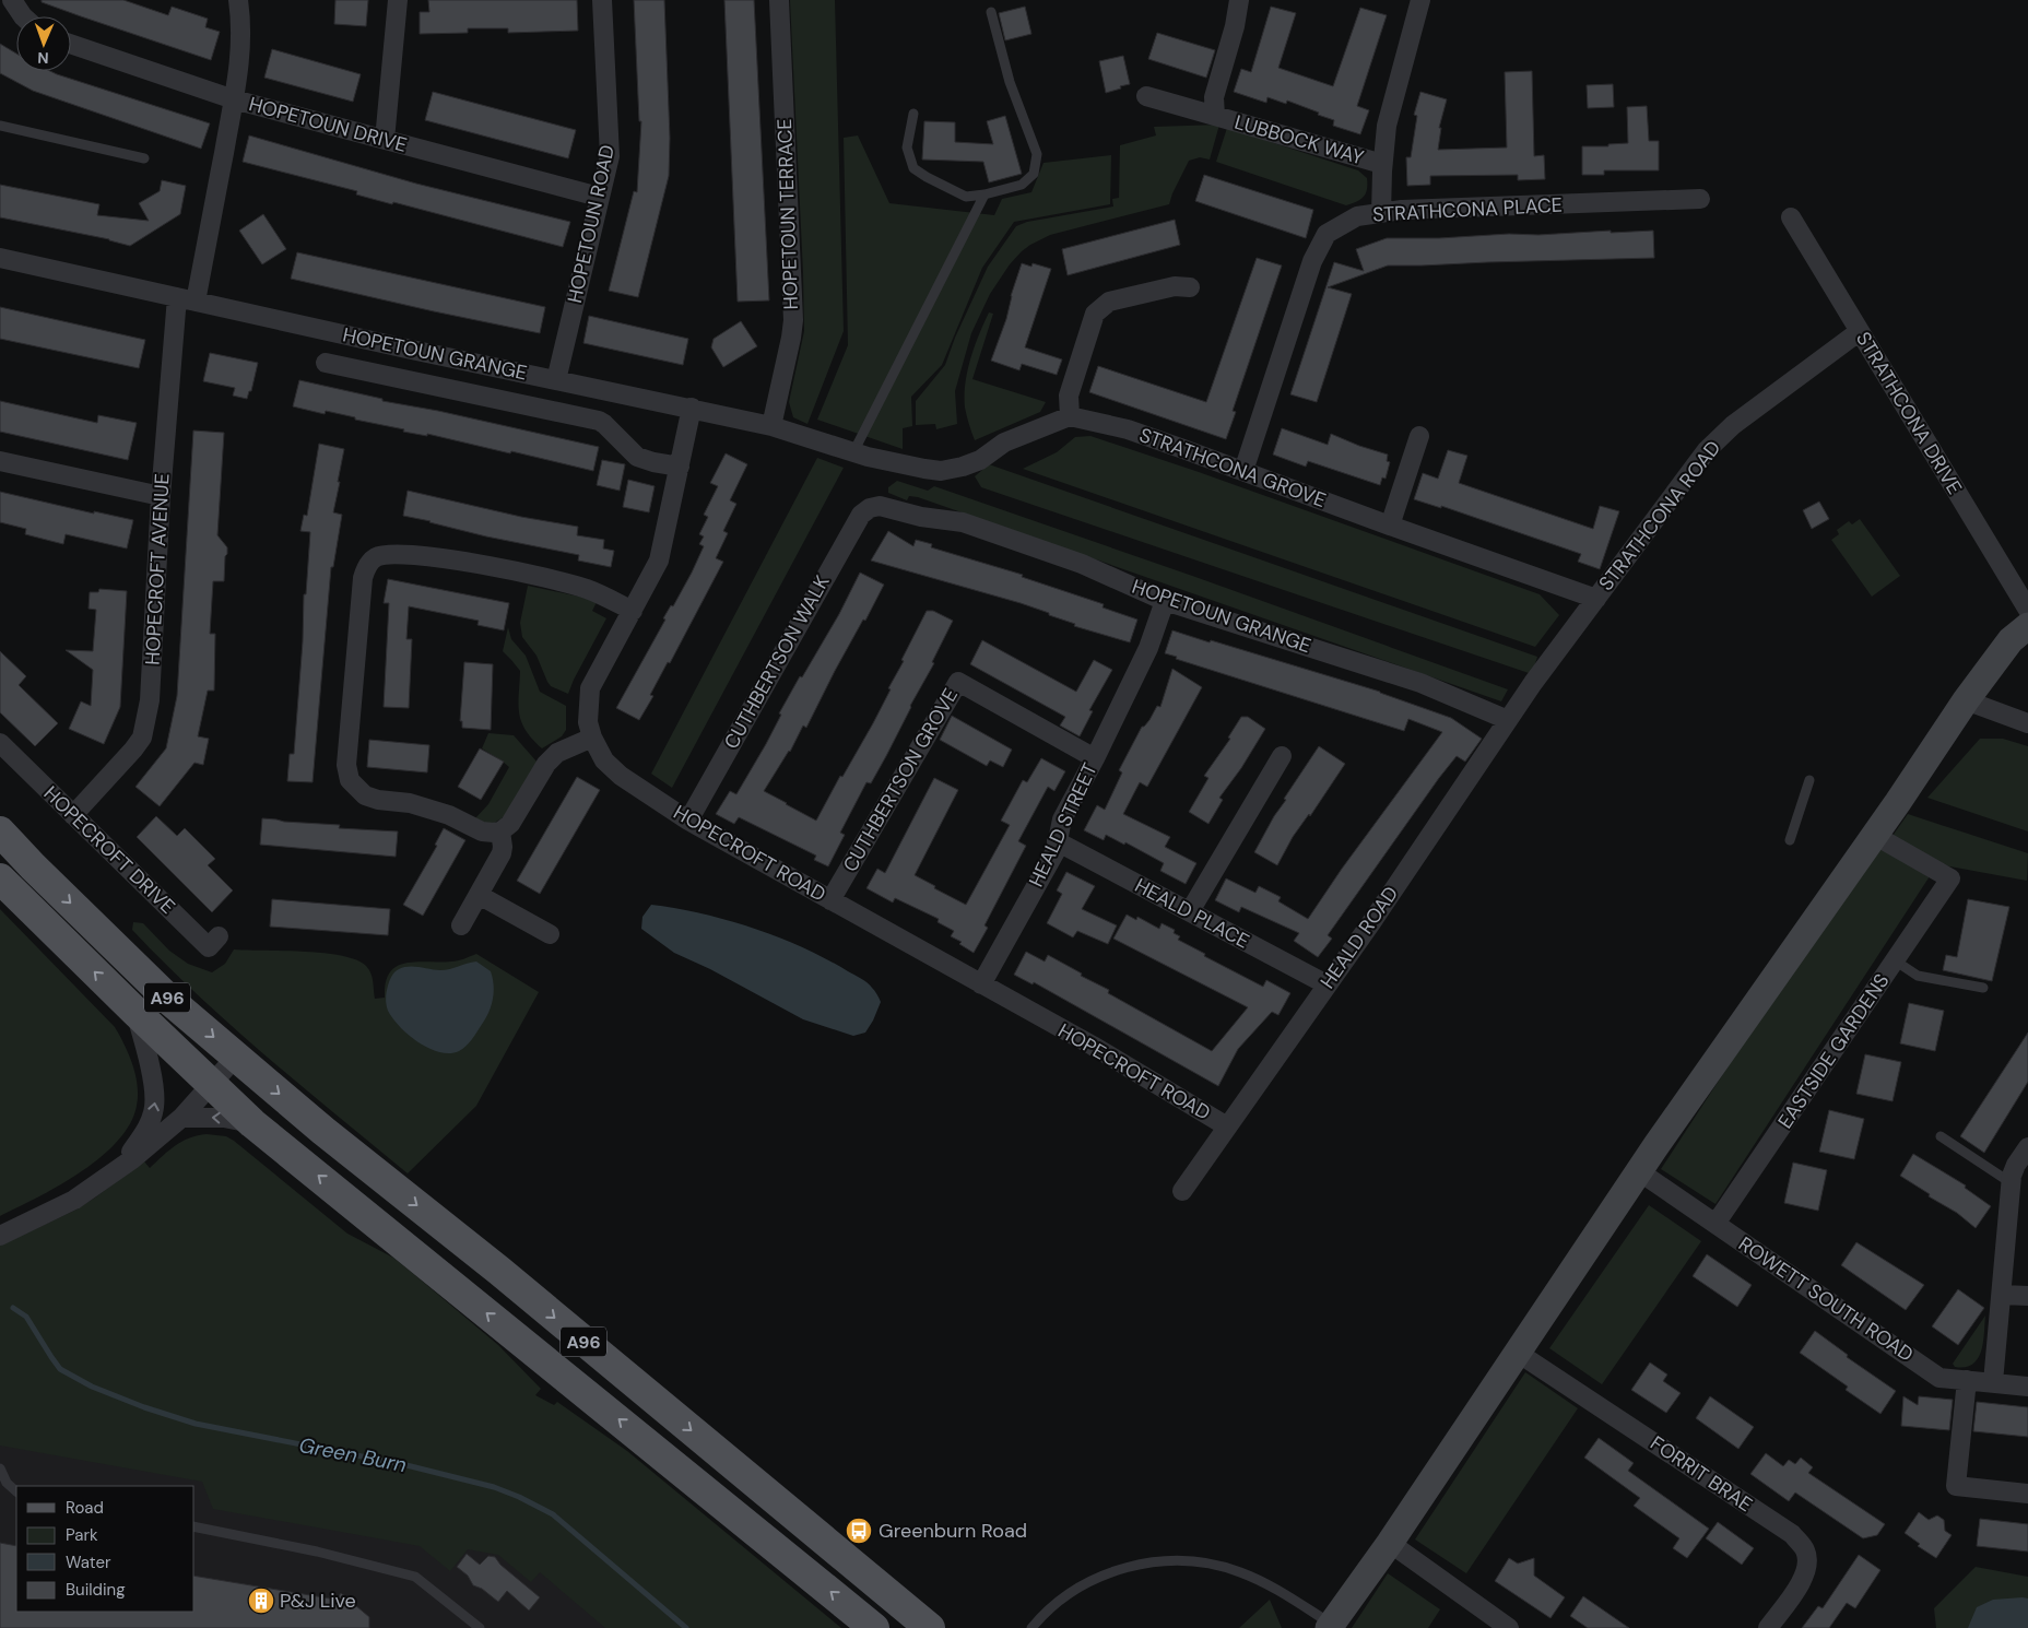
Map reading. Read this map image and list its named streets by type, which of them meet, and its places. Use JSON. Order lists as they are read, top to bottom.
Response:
{
  "streets": {
    "main road": ["A96"],
    "street": [
      "HOPETOUN DRIVE",
      "LUBBOCK WAY",
      "STRATHCONA PLACE",
      "HOPETOUN TERRACE",
      "HOPETOUN ROAD",
      "HOPETOUN GRANGE",
      "STRATHCONA DRIVE",
      "STRATHCONA GROVE",
      "STRATHCONA ROAD",
      "HOPECROFT AVENUE",
      "CUTHBERTSON WALK",
      "CUTHBERTSON GROVE",
      "HEALD STREET",
      "HOPECROFT DRIVE",
      "HOPECROFT ROAD",
      "HEALD PLACE",
      "HEALD ROAD",
      "EASTSIDE GARDENS",
      "ROWETT SOUTH ROAD",
      "FORRIT BRAE"
    ]
  },
  "crossings": [
    ["HOPETOUN DRIVE", "HOPETOUN ROAD"],
    ["STRATHCONA PLACE", "STRATHCONA GROVE"],
    ["HOPETOUN TERRACE", "HOPETOUN GRANGE"],
    ["HOPETOUN ROAD", "HOPETOUN GRANGE"],
    ["HOPETOUN GRANGE", "HOPECROFT AVENUE"],
    ["HOPETOUN GRANGE", "CUTHBERTSON WALK"],
    ["HOPETOUN GRANGE", "HEALD STREET"],
    ["HOPETOUN GRANGE", "HOPECROFT ROAD"],
    ["HOPETOUN GRANGE", "HEALD ROAD"],
    ["STRATHCONA DRIVE", "STRATHCONA ROAD"],
    ["STRATHCONA GROVE", "STRATHCONA ROAD"],
    ["STRATHCONA ROAD", "HEALD ROAD"],
    ["HOPECROFT AVENUE", "HOPECROFT DRIVE"],
    ["CUTHBERTSON WALK", "HOPECROFT ROAD"],
    ["CUTHBERTSON GROVE", "HEALD STREET"],
    ["CUTHBERTSON GROVE", "HOPECROFT ROAD"],
    ["HEALD STREET", "HOPECROFT ROAD"],
    ["HEALD STREET", "HEALD PLACE"],
    ["HOPECROFT ROAD", "HEALD ROAD"],
    ["HEALD PLACE", "HEALD ROAD"],
    ["EASTSIDE GARDENS", "ROWETT SOUTH ROAD"]
  ],
  "water": ["Green Burn"],
  "places": {
    "bus stop": ["Greenburn Road"],
    "building": ["P&J Live"]
  },
  "legend": [
    "Road",
    "Park",
    "Water",
    "Building"
  ],
  "north": "bottom"
}
